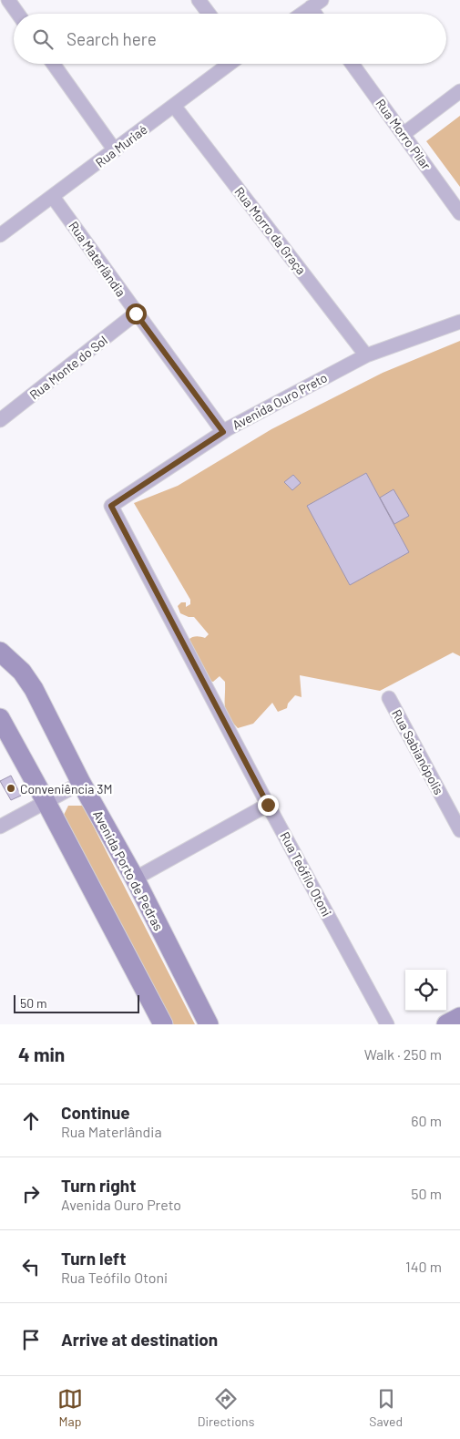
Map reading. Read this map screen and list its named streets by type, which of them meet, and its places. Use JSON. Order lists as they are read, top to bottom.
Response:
{
  "streets": {
    "main road": ["Avenida Porto de Pedras"],
    "street": [
      "Rua Morro Pilar",
      "Rua Muriaé",
      "Rua Morro da Graça",
      "Rua Materlândia",
      "Rua Monte do Sol",
      "Avenida Ouro Preto",
      "Rua Sabianópolis",
      "Rua Teófilo Otoni"
    ]
  },
  "crossings": [
    ["Rua Muriaé", "Rua Morro da Graça"],
    ["Rua Muriaé", "Rua Materlândia"],
    ["Rua Morro da Graça", "Avenida Ouro Preto"],
    ["Rua Materlândia", "Rua Monte do Sol"],
    ["Rua Materlândia", "Avenida Ouro Preto"],
    ["Avenida Ouro Preto", "Rua Teófilo Otoni"]
  ],
  "places": ["Conveniência 3M"],
  "scale_bar": "50 m",
  "page": {
    "search": "Search here",
    "scale": "50 m",
    "heading": ["4 min", "Walk · 250 m"],
    "list": [
      ["Continue", "Rua Materlândia", "60 m"],
      ["Turn right", "Avenida Ouro Preto", "50 m"],
      ["Turn left", "Rua Teófilo Otoni", "140 m"],
      "Arrive at destination"
    ],
    "nav": ["Map", "Directions", "Saved"]
  }
}
